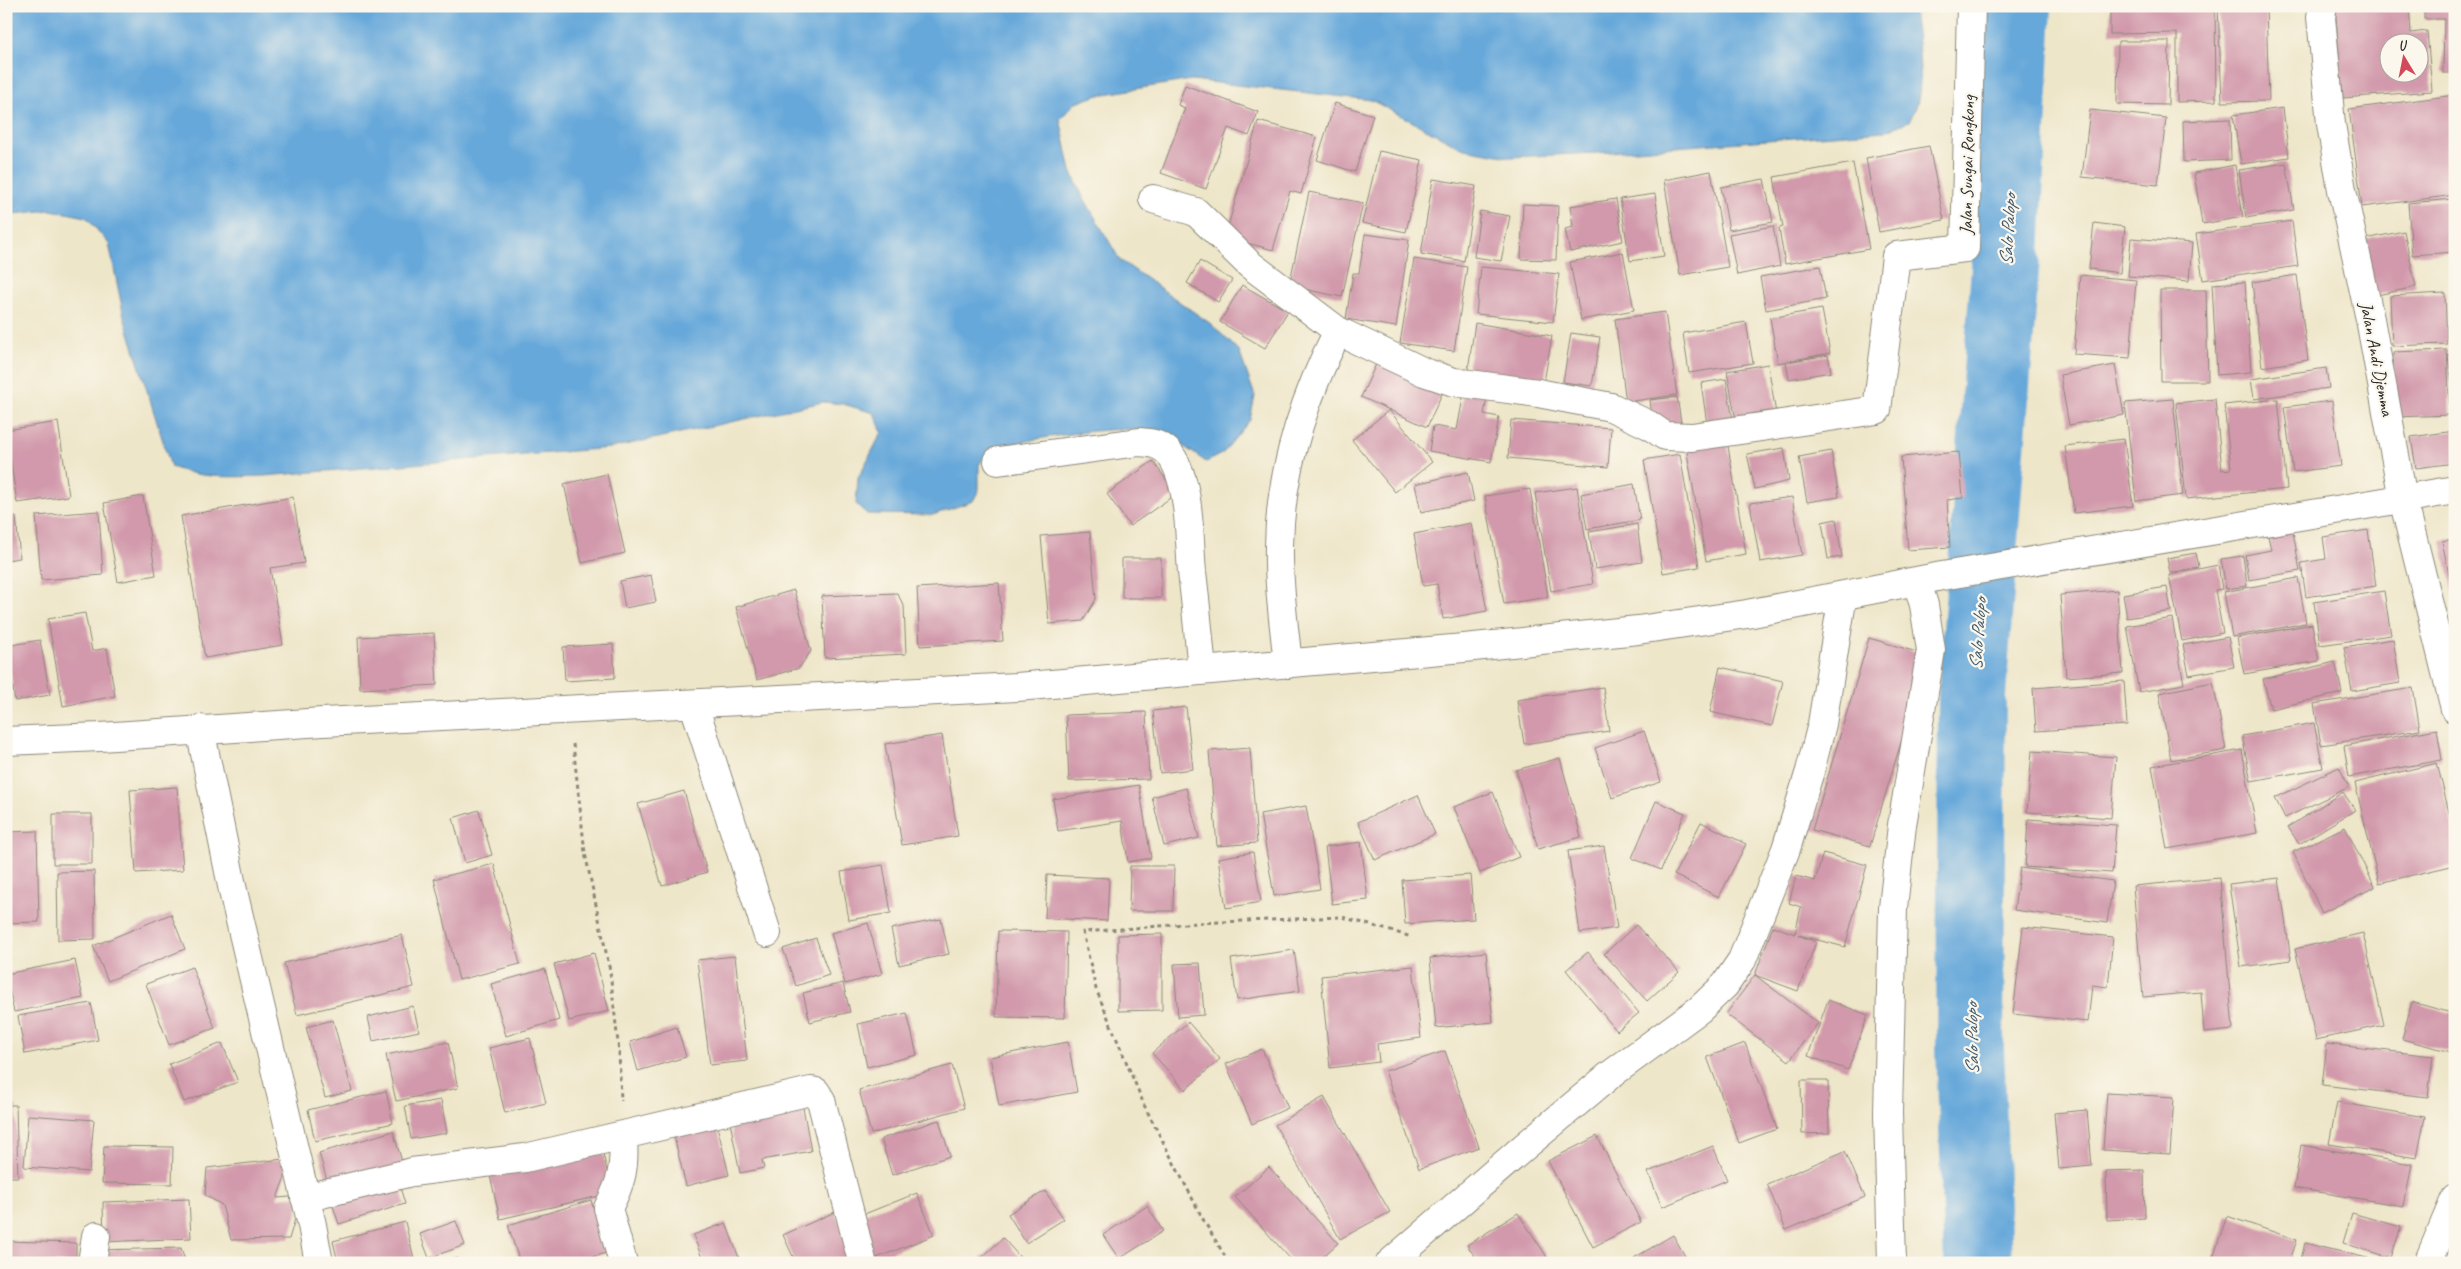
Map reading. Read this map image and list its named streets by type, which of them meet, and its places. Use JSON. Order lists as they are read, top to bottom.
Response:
{
  "streets": {
    "street": ["Jalan Sungai Rongkong", "Jalan Andi Djemma"]
  },
  "water": ["Salo Palopo"],
  "north": "top"
}
